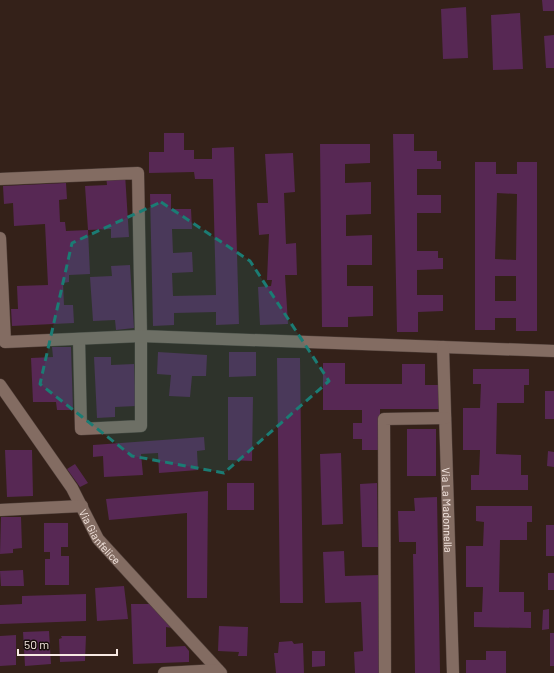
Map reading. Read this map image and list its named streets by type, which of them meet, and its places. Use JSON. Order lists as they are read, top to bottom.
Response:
{
  "streets": {
    "street": ["Via La Madonnella", "Via Gianfelice"]
  },
  "scale_bar": "50 m"
}
